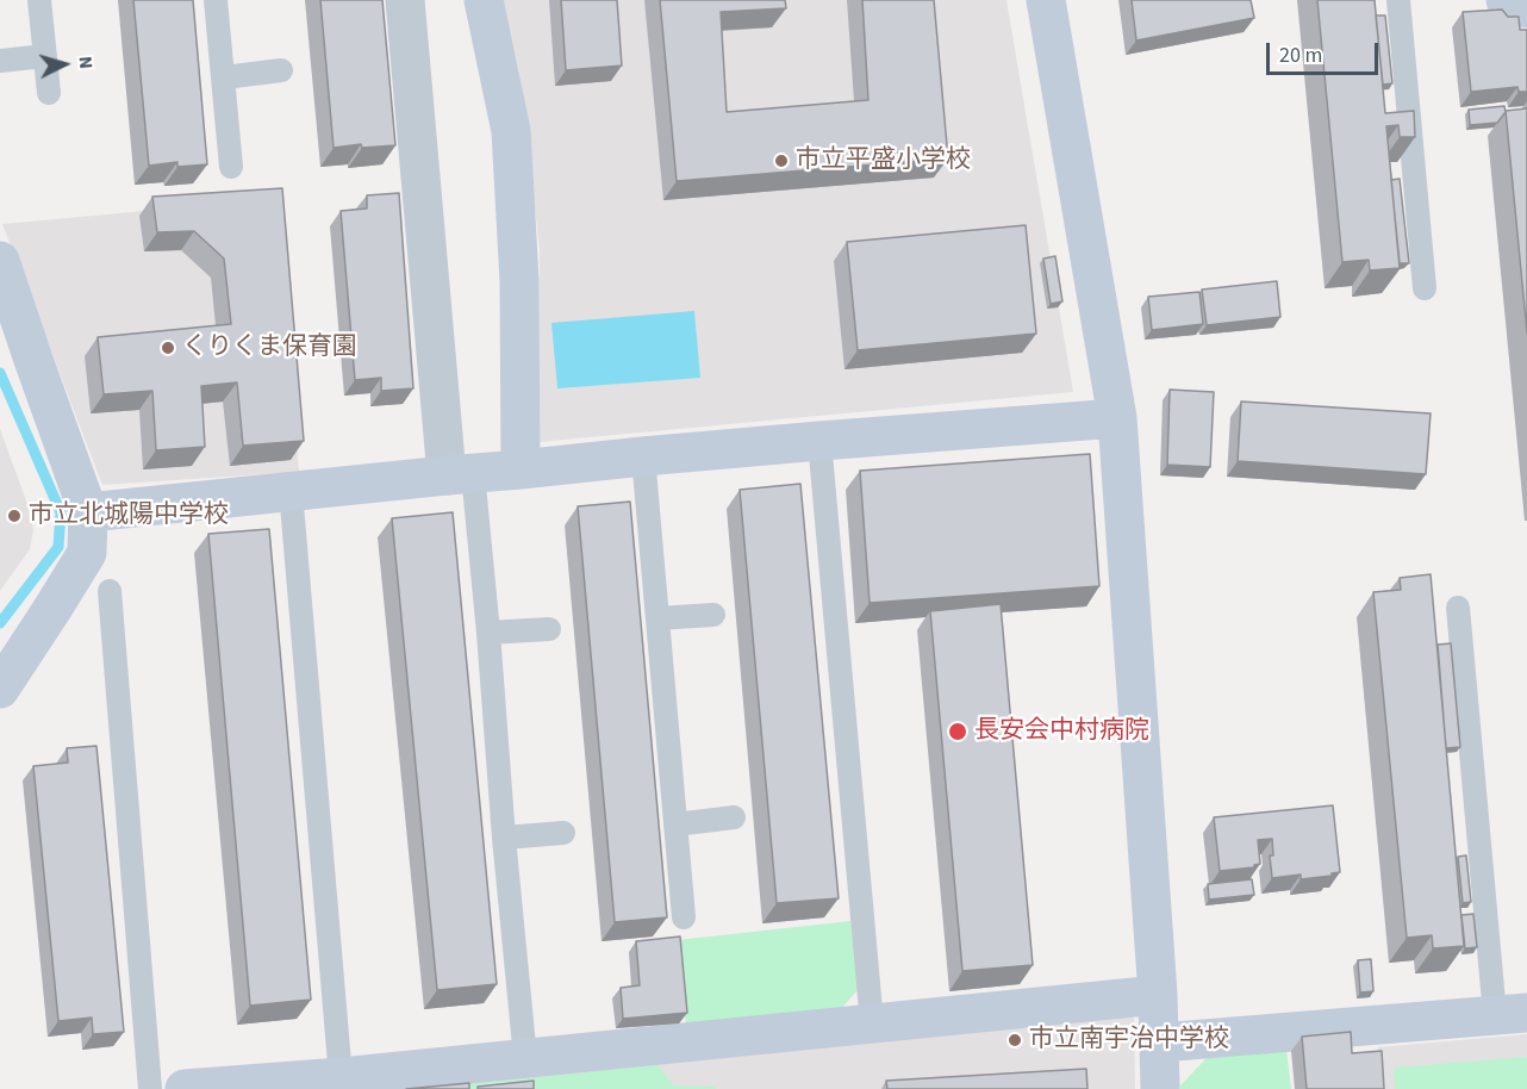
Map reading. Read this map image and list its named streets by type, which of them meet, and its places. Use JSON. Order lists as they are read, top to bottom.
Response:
{
  "places": [
    "市立平盛小学校",
    "くりくま保育園",
    "市立北城陽中学校",
    "長安会中村病院",
    "市立南宇治中学校"
  ],
  "scale_bar": "20 m",
  "north": "right"
}
